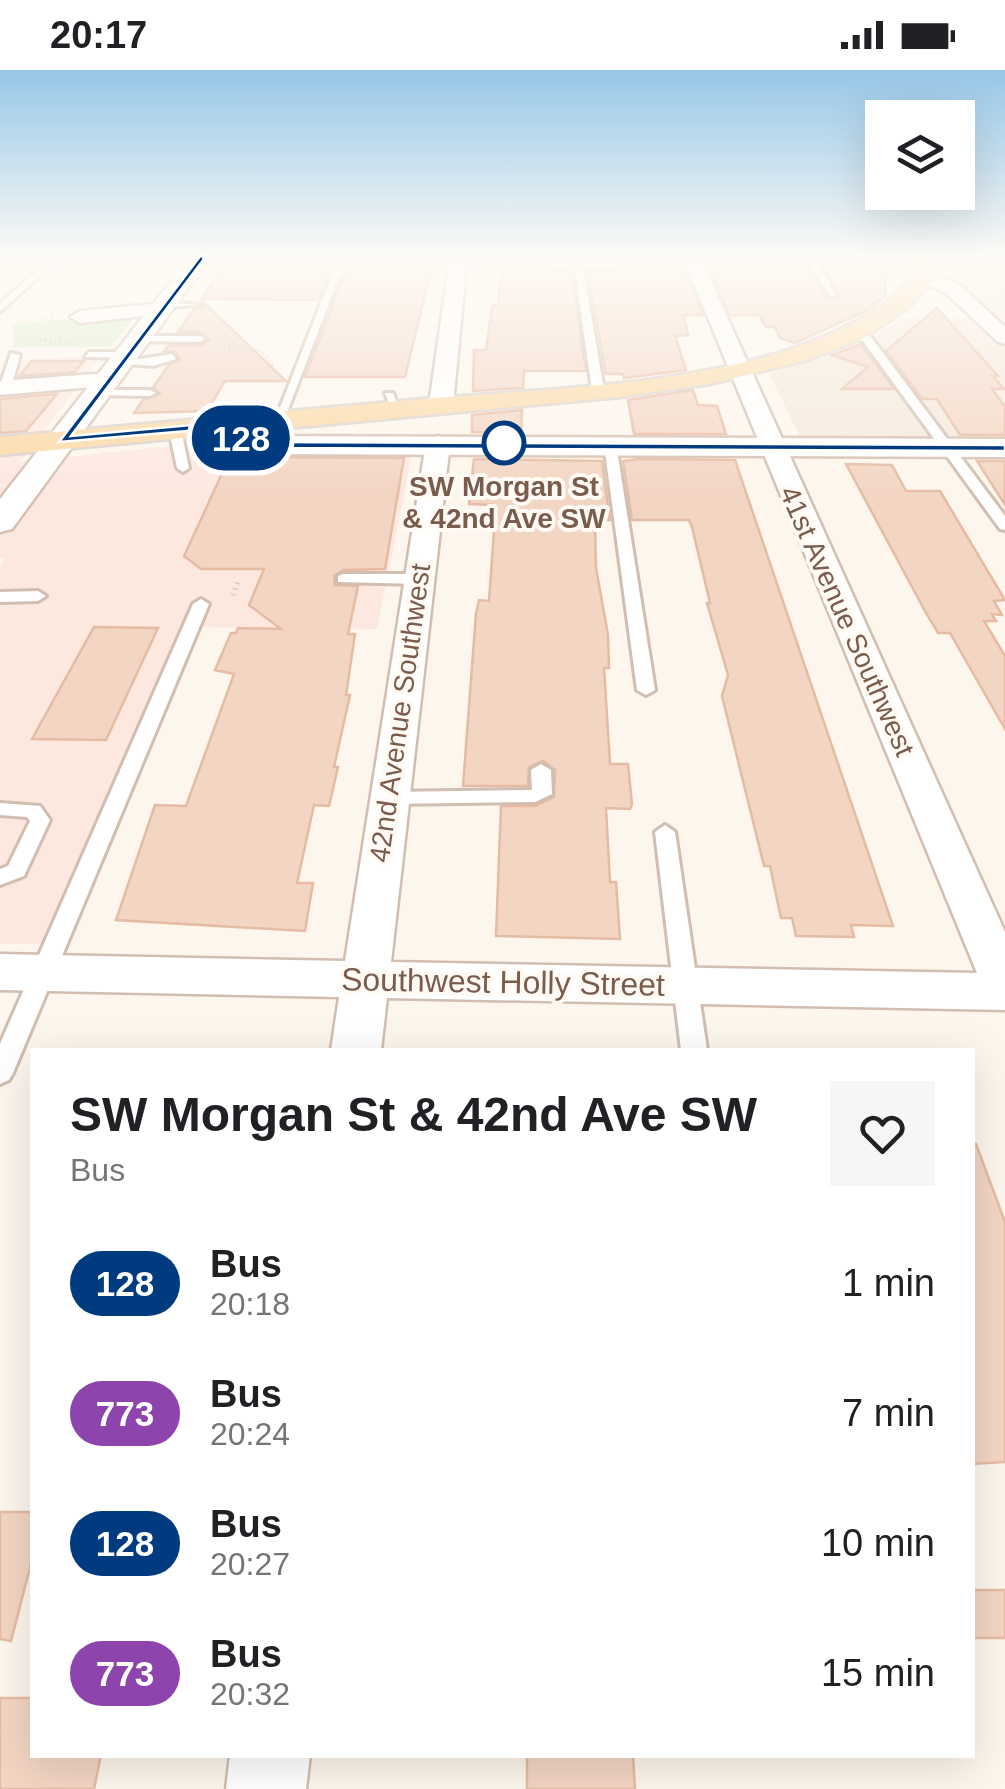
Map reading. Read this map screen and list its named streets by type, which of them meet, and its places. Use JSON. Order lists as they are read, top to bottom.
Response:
{
  "streets": {
    "street": ["41st Avenue Southwest", "42nd Avenue Southwest", "Southwest Holly Street"]
  },
  "crossings": [
    ["42nd Avenue Southwest", "Southwest Holly Street"]
  ],
  "places": ["SW Morgan St & 42nd Ave SW"],
  "lines": ["bus line 128"],
  "page": {
    "status": "20:17",
    "on_map": "128",
    "heading": ["SW Morgan St & 42nd Ave SW", "Bus"],
    "list": [
      {
        "mark": "128",
        "name": "Bus",
        "note": "20:18",
        "value": "1 min"
      },
      {
        "mark": "773",
        "name": "Bus",
        "note": "20:24",
        "value": "7 min"
      },
      {
        "mark": "128",
        "name": "Bus",
        "note": "20:27",
        "value": "10 min"
      },
      {
        "mark": "773",
        "name": "Bus",
        "note": "20:32",
        "value": "15 min"
      }
    ]
  }
}
